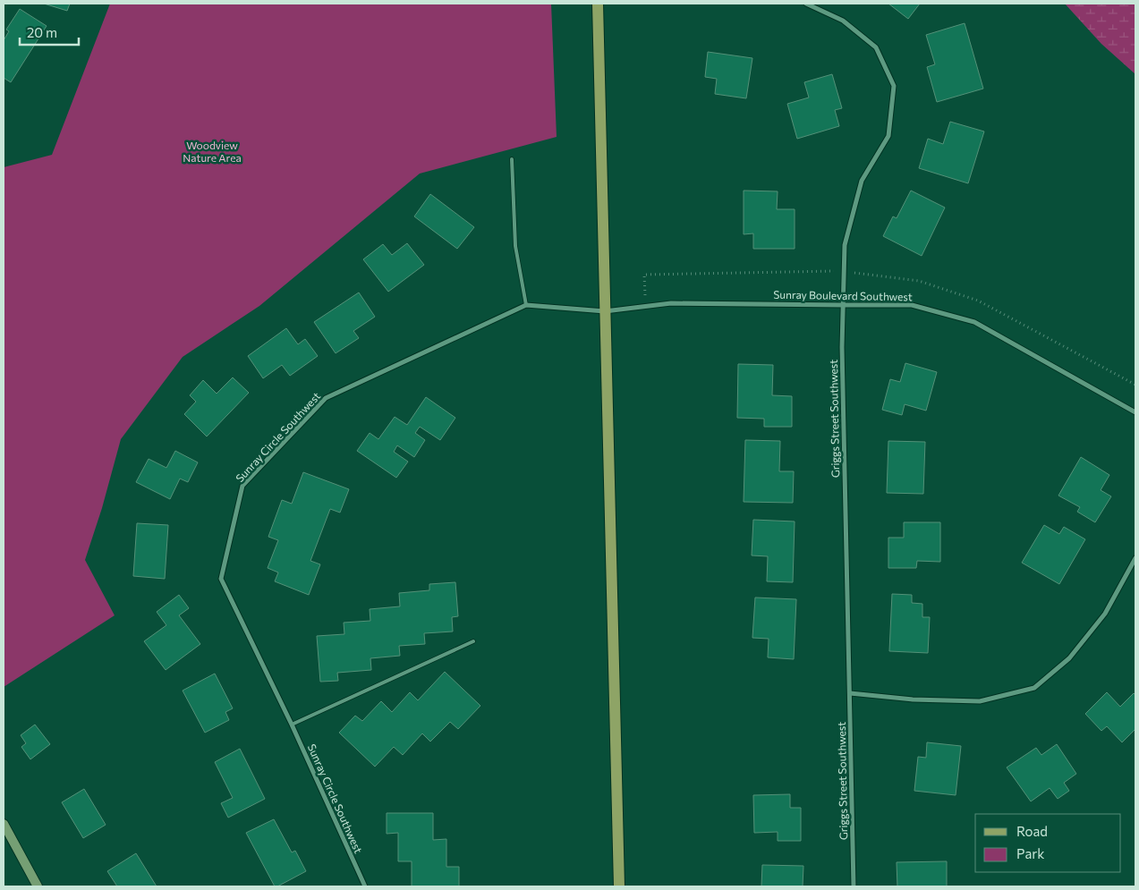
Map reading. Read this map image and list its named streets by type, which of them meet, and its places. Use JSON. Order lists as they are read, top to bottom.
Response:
{
  "streets": {
    "street": ["Sunray Boulevard Southwest", "Griggs Street Southwest", "Sunray Circle Southwest"]
  },
  "crossings": [
    ["Sunray Boulevard Southwest", "Griggs Street Southwest"],
    ["Sunray Boulevard Southwest", "Sunray Circle Southwest"]
  ],
  "parks": ["Woodview Nature Area"],
  "legend": ["Road", "Park"],
  "scale_bar": "20 m"
}
